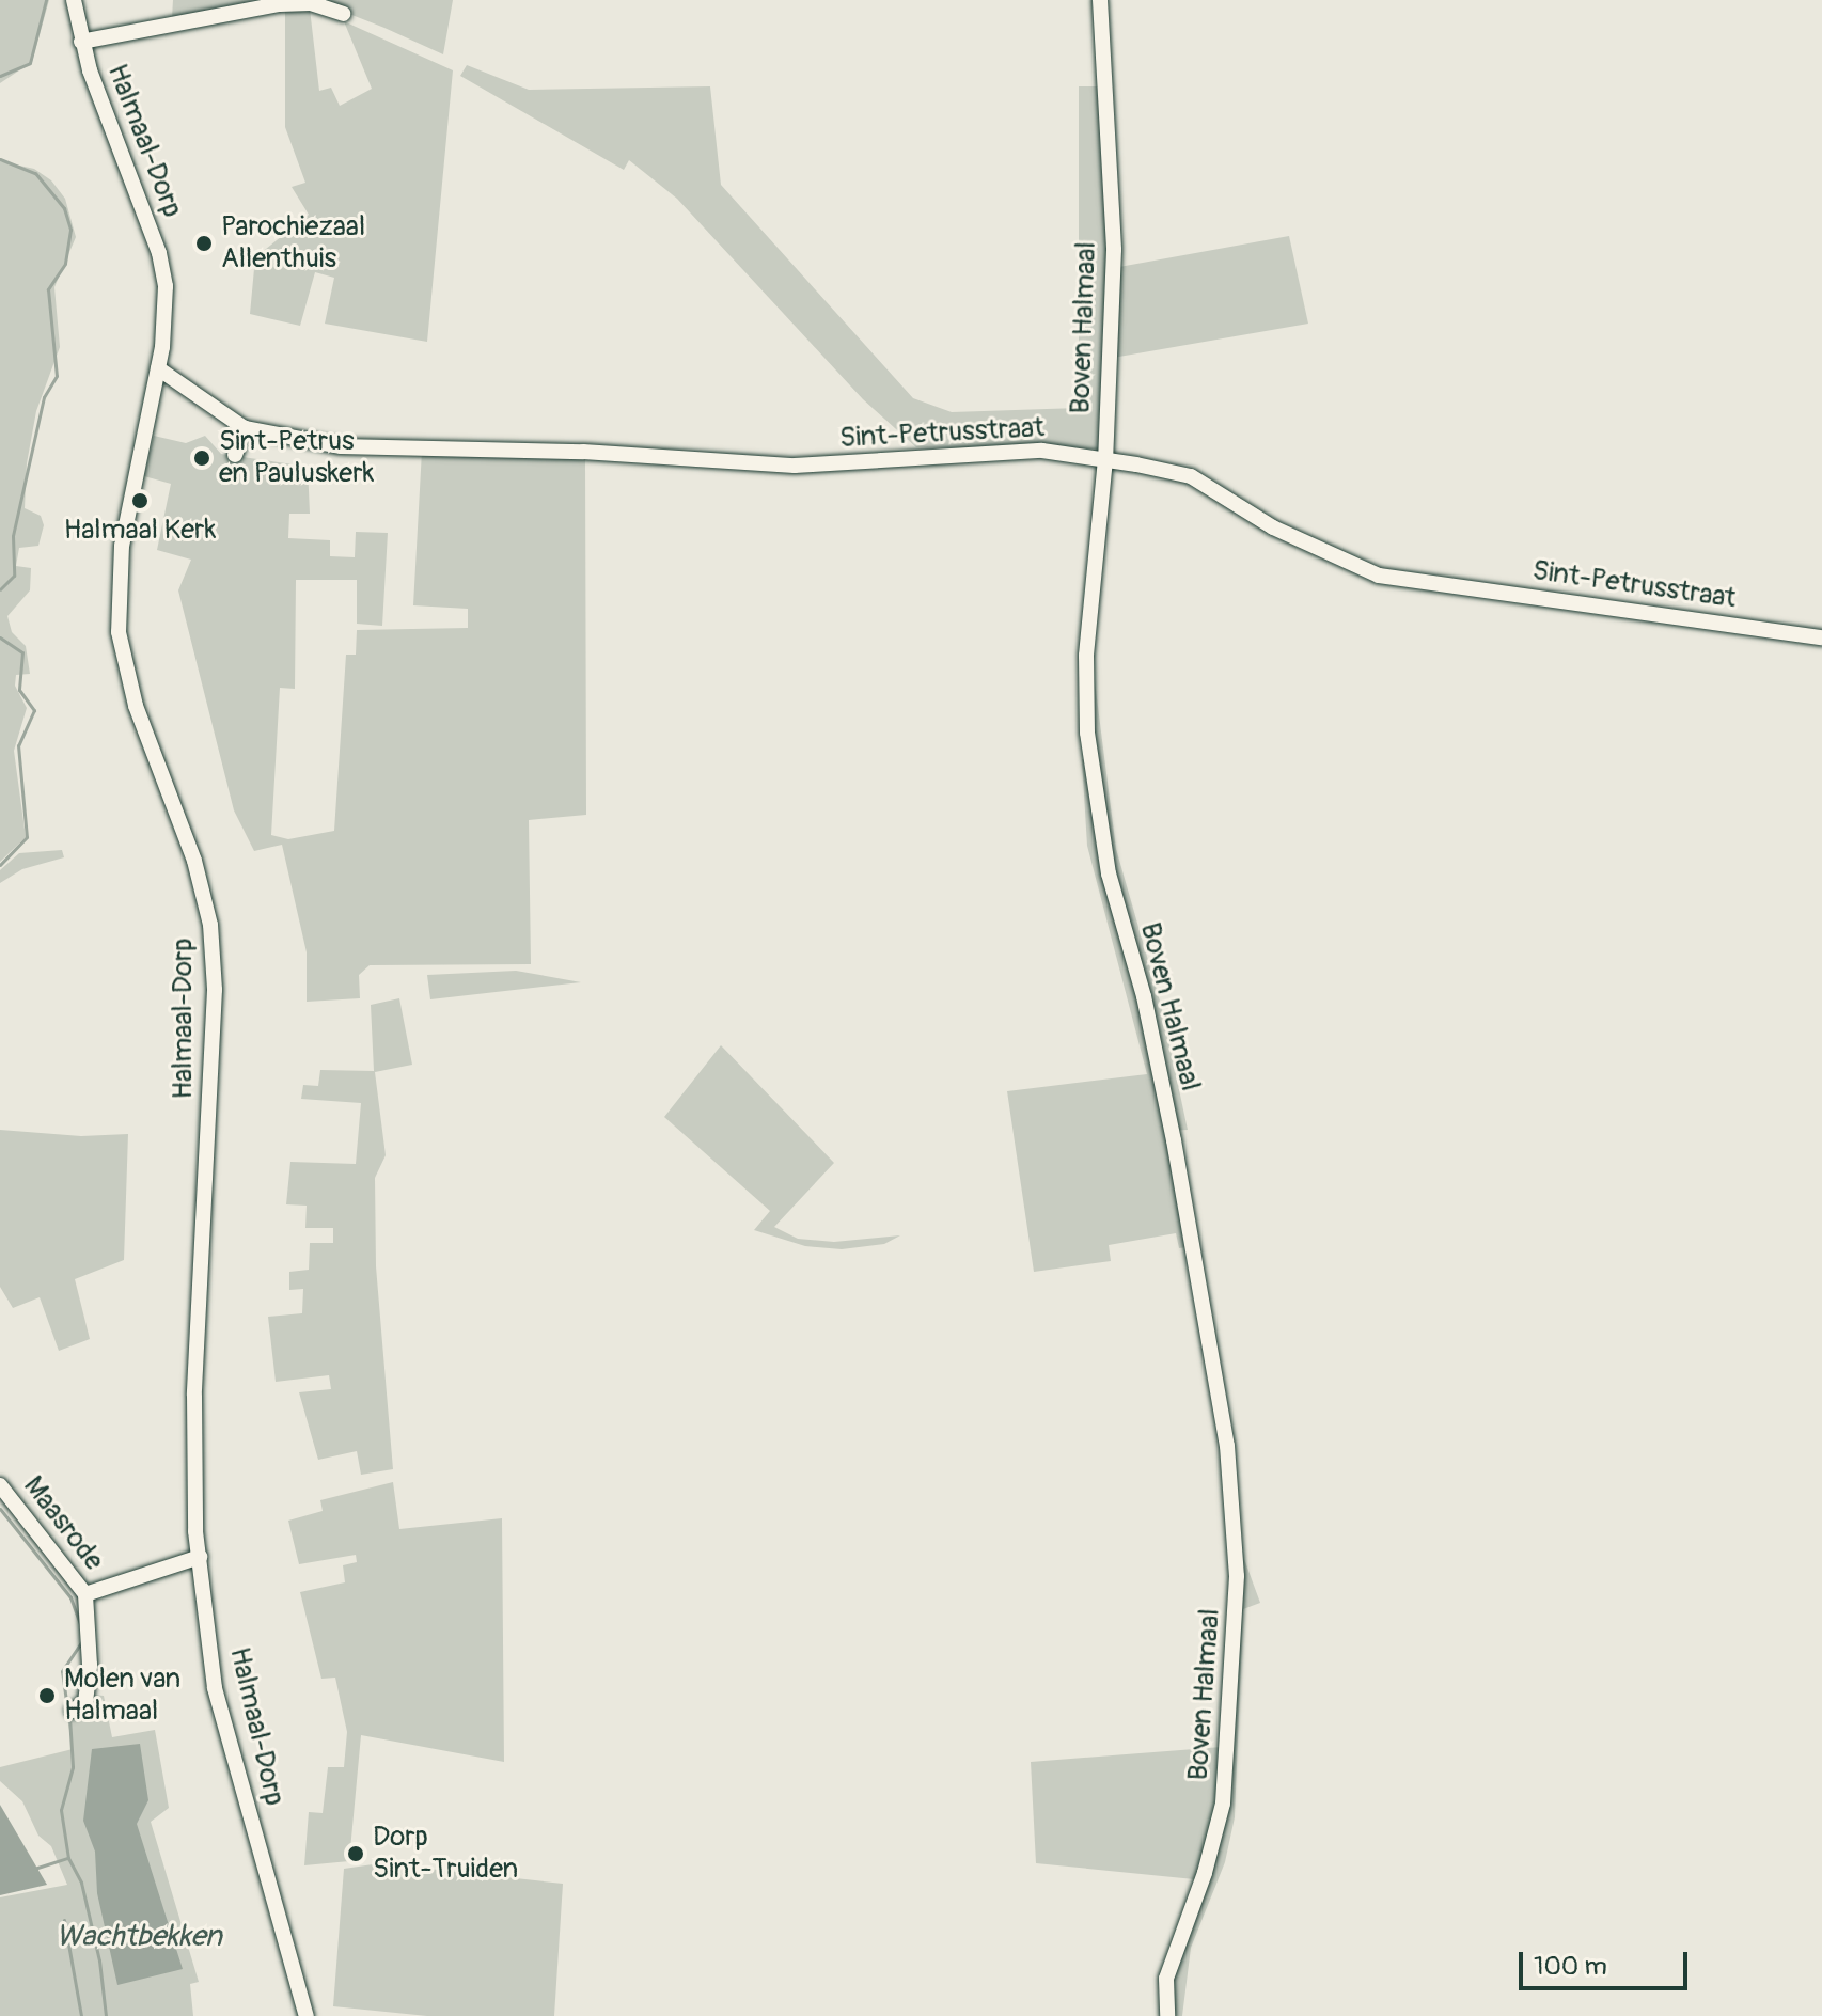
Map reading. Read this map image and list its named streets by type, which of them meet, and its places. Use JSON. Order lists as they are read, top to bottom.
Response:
{
  "streets": {
    "street": [
      "Halmaal-Dorp",
      "Boven Halmaal",
      "Sint-Petrusstraat",
      "Maasrode"
    ]
  },
  "crossings": [
    ["Halmaal-Dorp", "Sint-Petrusstraat"],
    ["Halmaal-Dorp", "Maasrode"],
    ["Boven Halmaal", "Sint-Petrusstraat"]
  ],
  "water": ["Wachtbekken"],
  "places": [
    "Parochiezaal Allenthuis",
    "Sint-Petrus en Pauluskerk",
    "Halmaal Kerk",
    "Molen van Halmaal",
    "Dorp Sint-Truiden"
  ],
  "scale_bar": "100 m"
}
